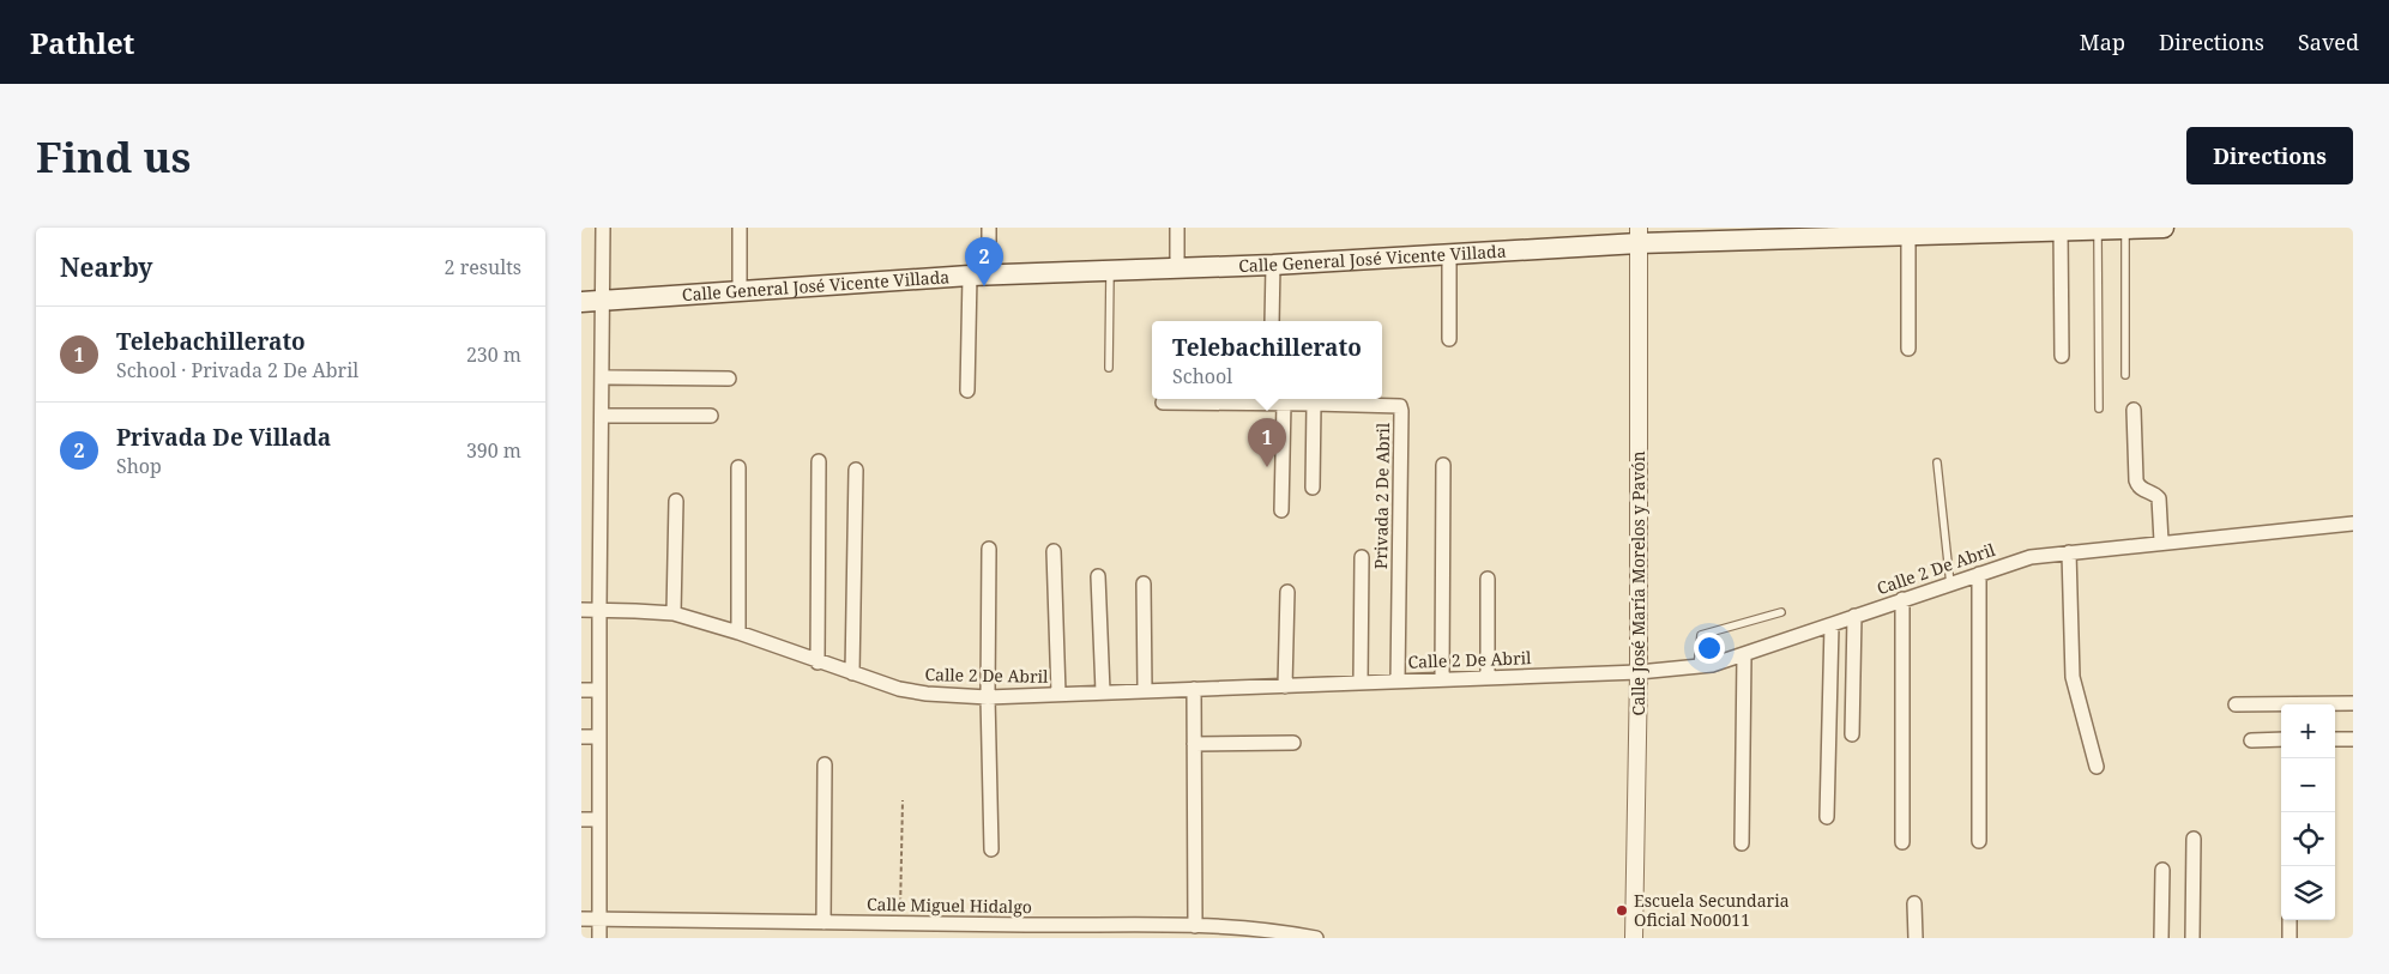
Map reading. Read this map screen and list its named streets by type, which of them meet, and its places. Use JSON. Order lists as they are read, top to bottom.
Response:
{
  "streets": {
    "main road": ["Calle General José Vicente Villada"],
    "street": [
      "Privada 2 De Abril",
      "Calle 2 De Abril",
      "Calle José María Morelos y Pavón",
      "Calle Miguel Hidalgo"
    ]
  },
  "crossings": [
    ["Calle General José Vicente Villada", "Calle José María Morelos y Pavón"],
    ["Privada 2 De Abril", "Calle 2 De Abril"],
    ["Calle 2 De Abril", "Calle José María Morelos y Pavón"]
  ],
  "places": ["Escuela Secundaria Oficial No0011"],
  "page": {
    "header": "Pathlet",
    "nav": ["Map", "Directions", "Saved"],
    "buttons": "Directions",
    "title": "Find us",
    "heading": ["Nearby", "2 results"],
    "pins": ["2", "1"],
    "list": [
      {
        "mark": "1",
        "name": "Telebachillerato",
        "note": "School · Privada 2 De Abril",
        "value": "230 m"
      },
      {
        "mark": "2",
        "name": "Privada De Villada",
        "note": "Shop",
        "value": "390 m"
      }
    ],
    "popup": ["Telebachillerato", "School"],
    "map_buttons": ["+", "−"]
  }
}
